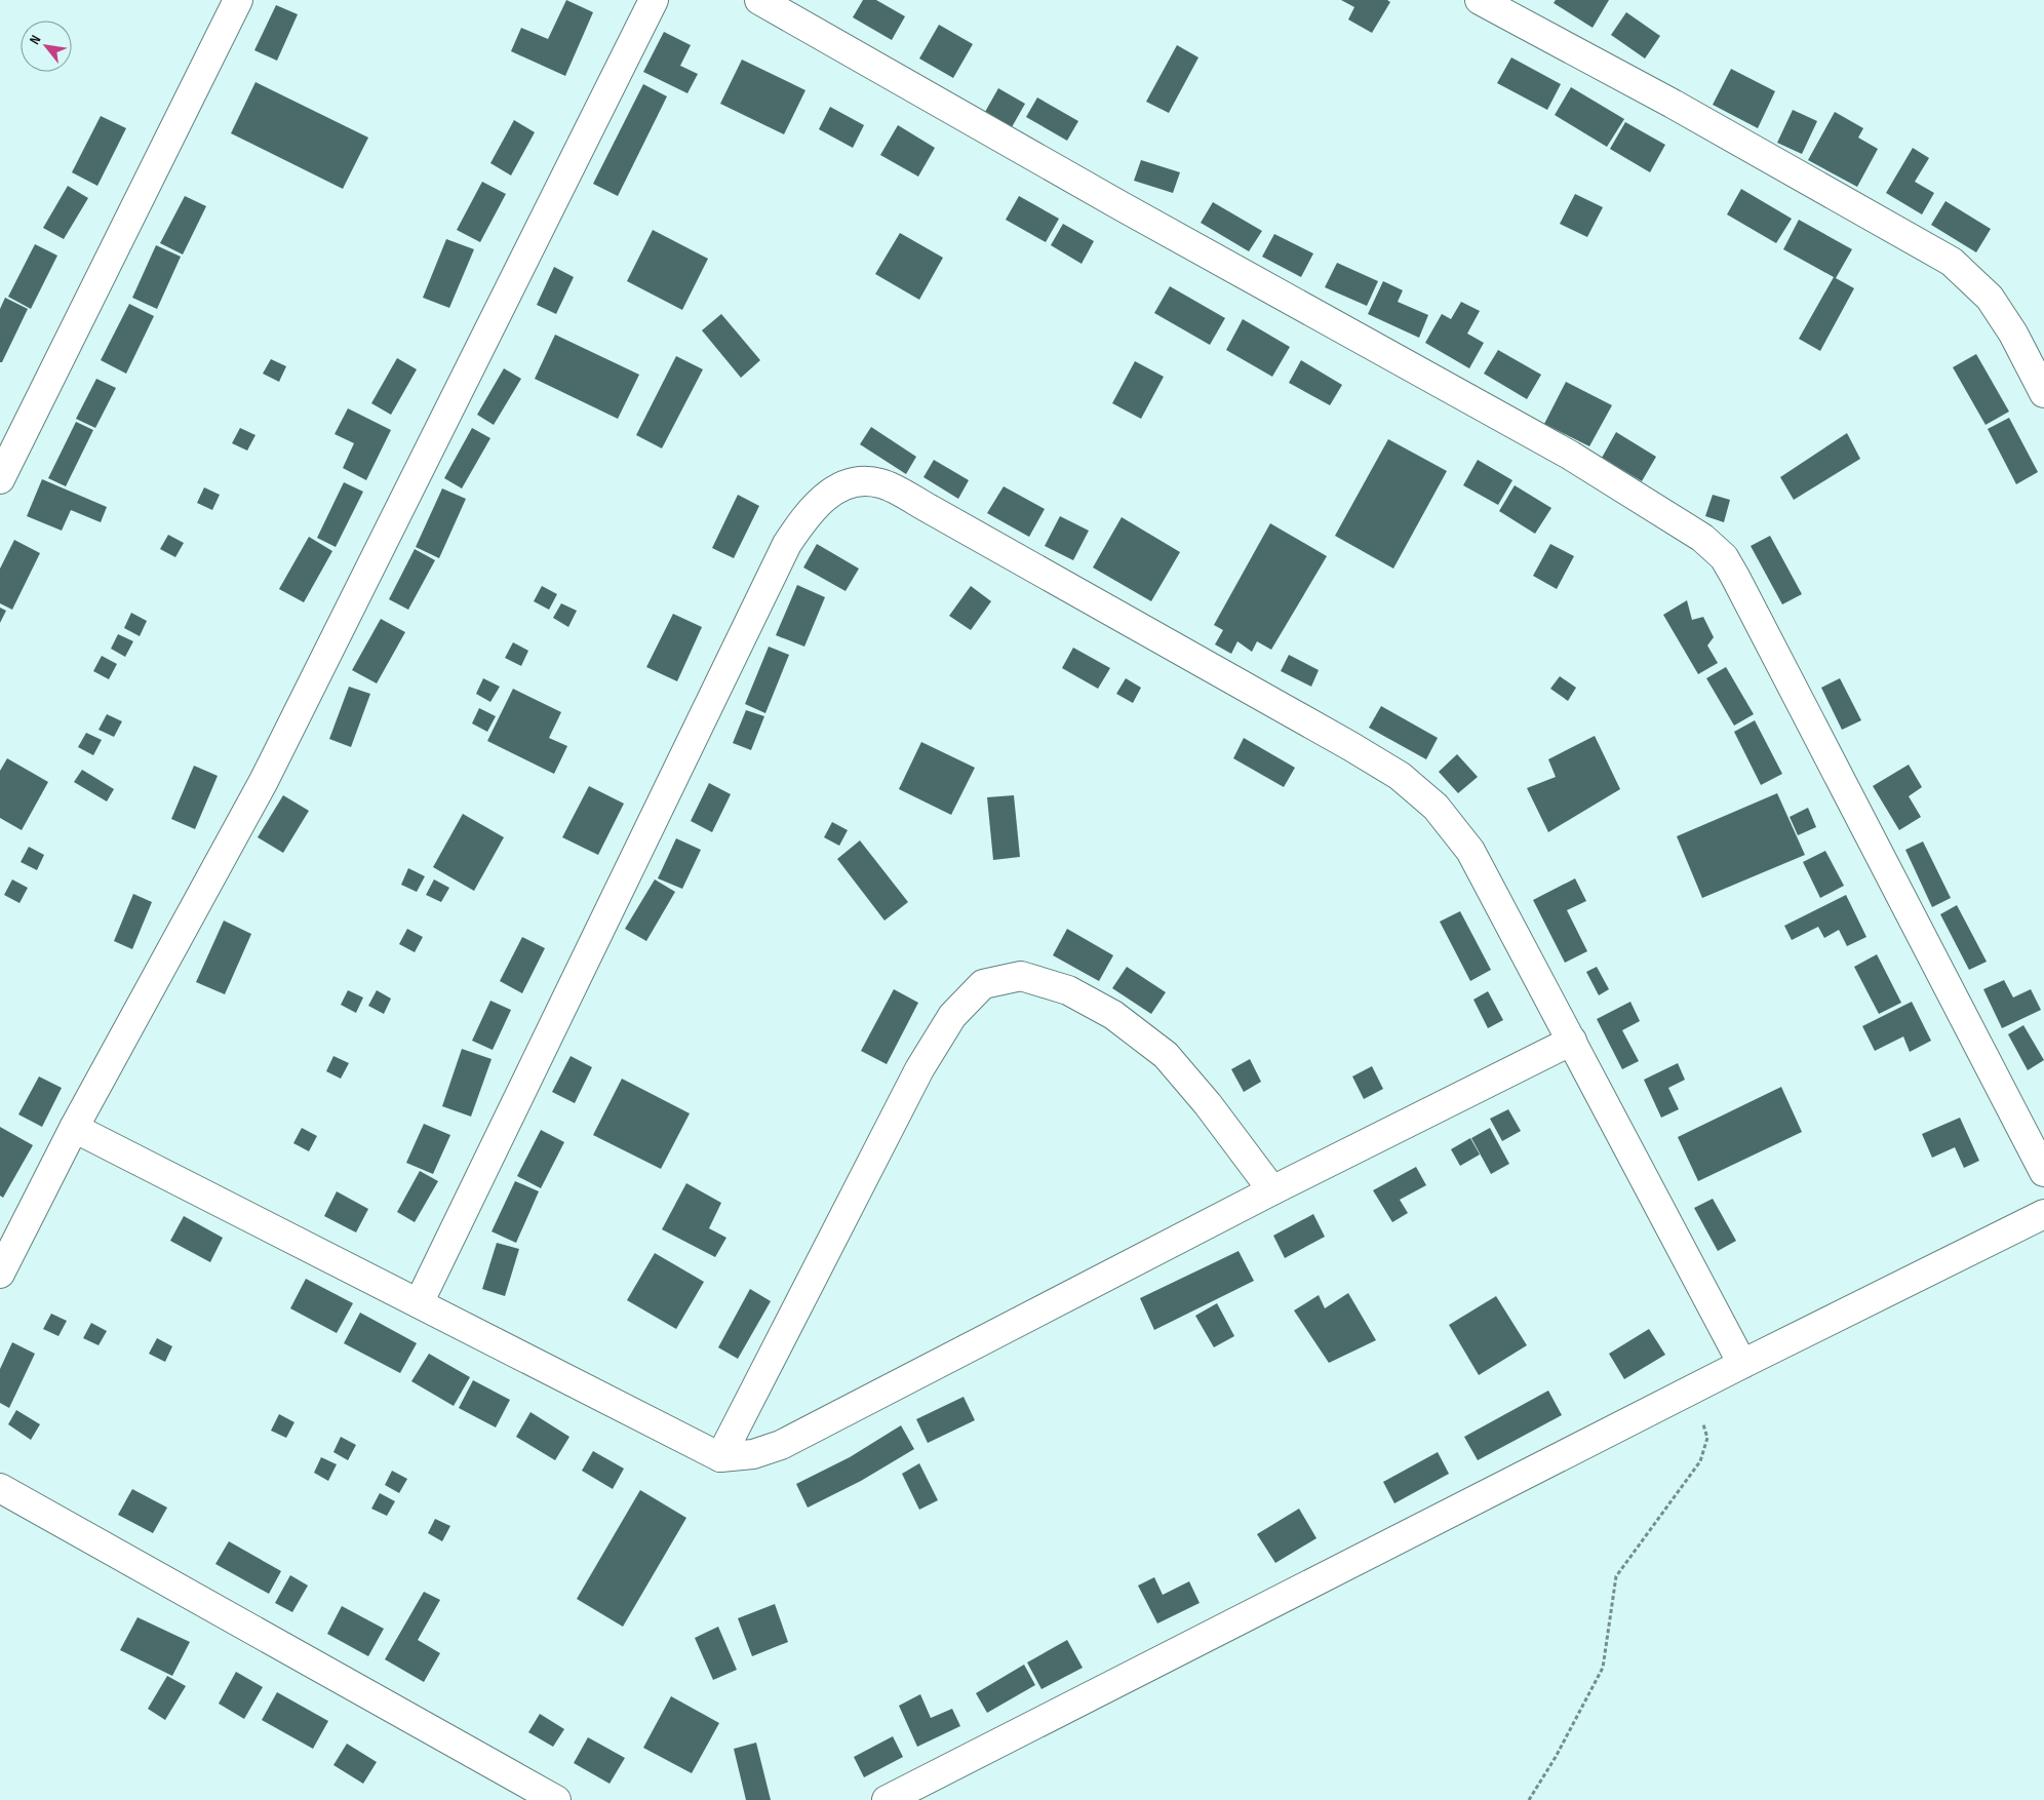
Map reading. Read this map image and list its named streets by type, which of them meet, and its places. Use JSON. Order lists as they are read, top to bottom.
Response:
{
  "north": "top left"
}
